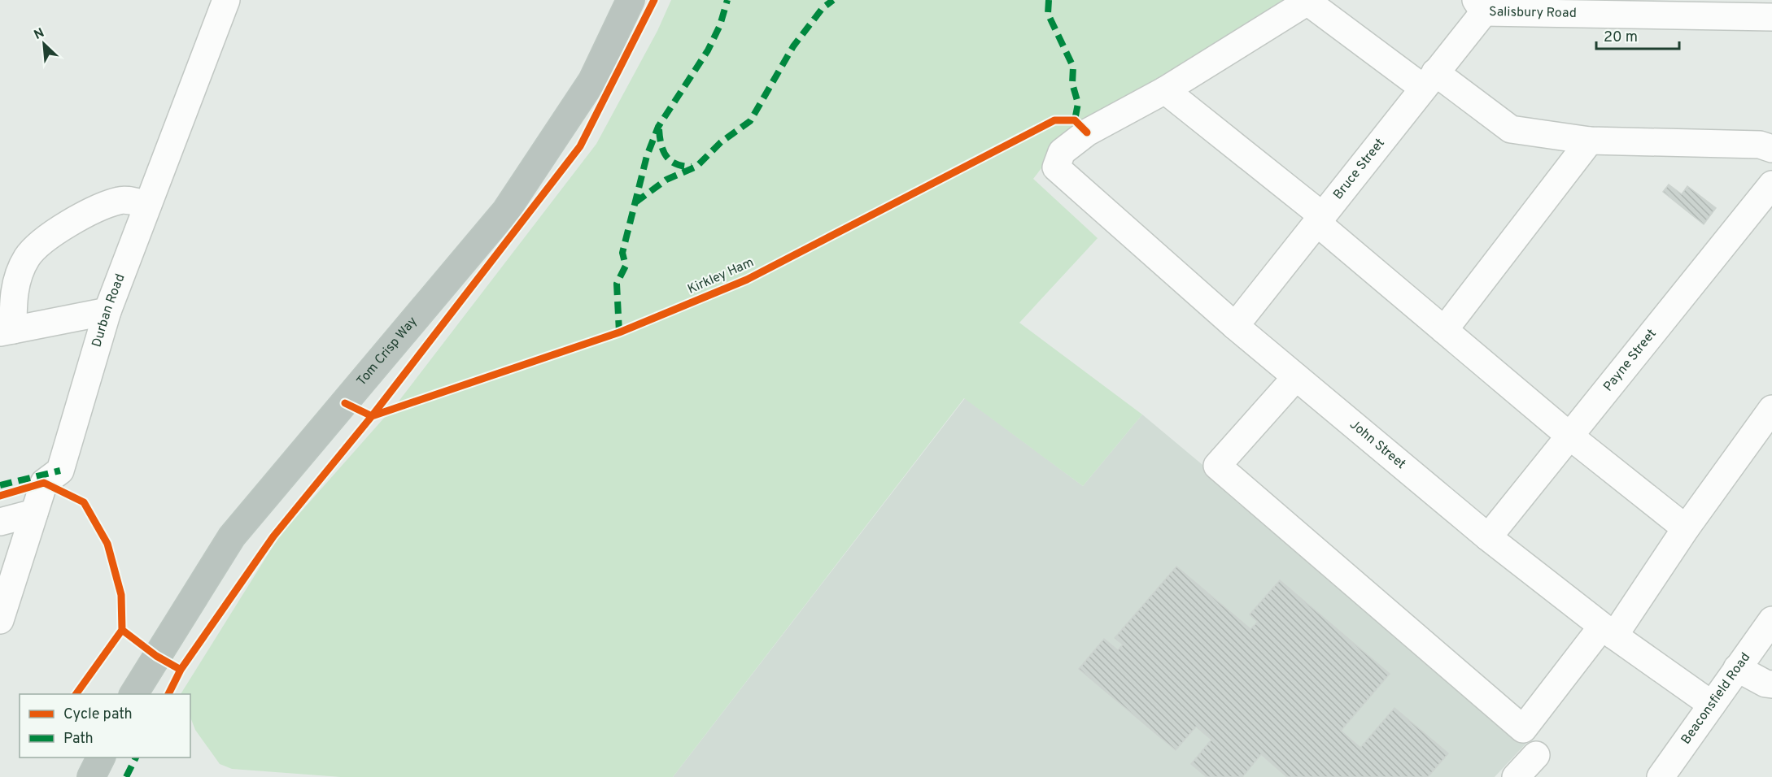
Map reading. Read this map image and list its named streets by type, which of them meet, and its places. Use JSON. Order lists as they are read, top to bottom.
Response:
{
  "streets": {
    "highway": ["Tom Crisp Way"],
    "street": [
      "Salisbury Road",
      "Bruce Street",
      "Durban Road",
      "Payne Street",
      "John Street",
      "Beaconsfield Road"
    ],
    "cycle path": ["Kirkley Ham"]
  },
  "crossings": [
    ["Salisbury Road", "Bruce Street"],
    ["Bruce Street", "John Street"],
    ["Payne Street", "John Street"],
    ["John Street", "Beaconsfield Road"]
  ],
  "legend": ["Cycle path", "Path"],
  "scale_bar": "20 m",
  "north": "top left"
}
